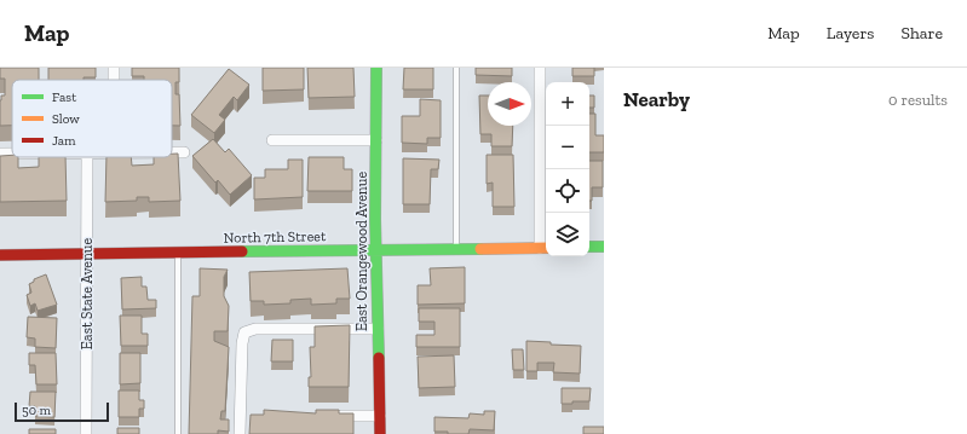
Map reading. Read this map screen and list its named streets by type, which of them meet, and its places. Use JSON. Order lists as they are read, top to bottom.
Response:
{
  "streets": {
    "main road": ["North 7th Street", "East Orangewood Avenue"],
    "street": ["East State Avenue"]
  },
  "crossings": [
    ["North 7th Street", "East Orangewood Avenue"],
    ["North 7th Street", "East State Avenue"]
  ],
  "legend": ["Fast", "Slow", "Jam"],
  "scale_bar": "50 m",
  "north": "right",
  "page": {
    "header": "Map",
    "nav": ["Map", "Layers", "Share"],
    "heading": ["Nearby", "0 results"],
    "map_buttons": ["+", "−"],
    "scale": "50 m"
  }
}
